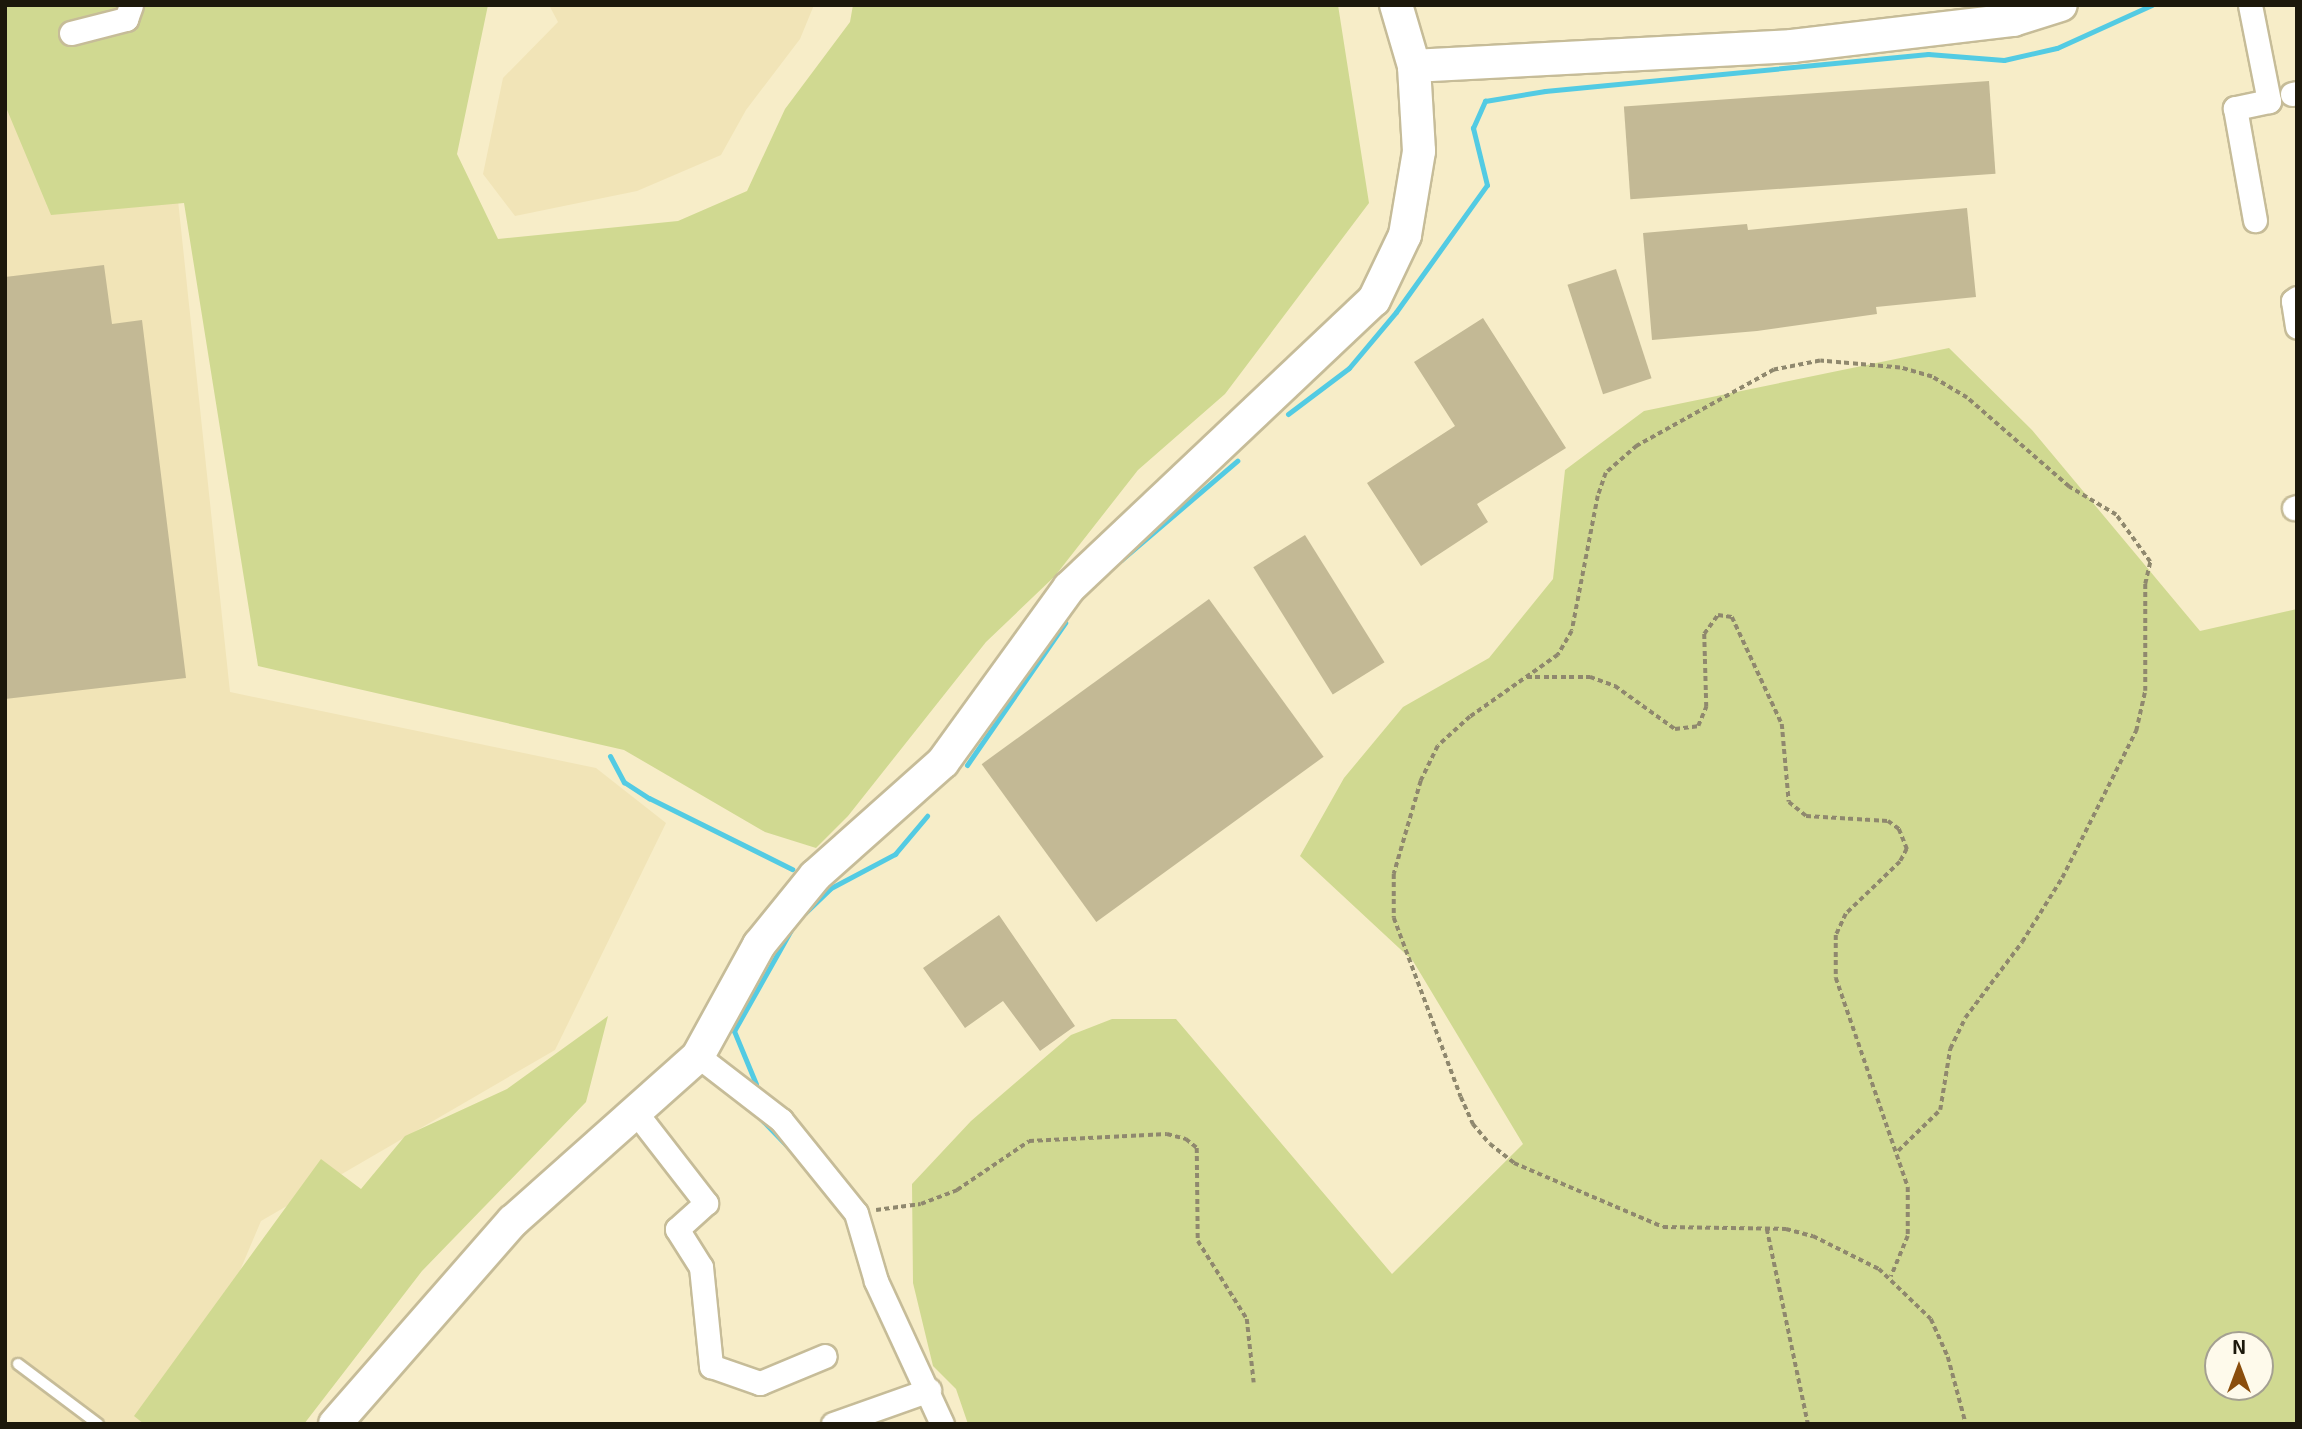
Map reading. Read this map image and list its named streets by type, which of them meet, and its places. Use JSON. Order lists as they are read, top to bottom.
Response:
{
  "north": "top"
}
